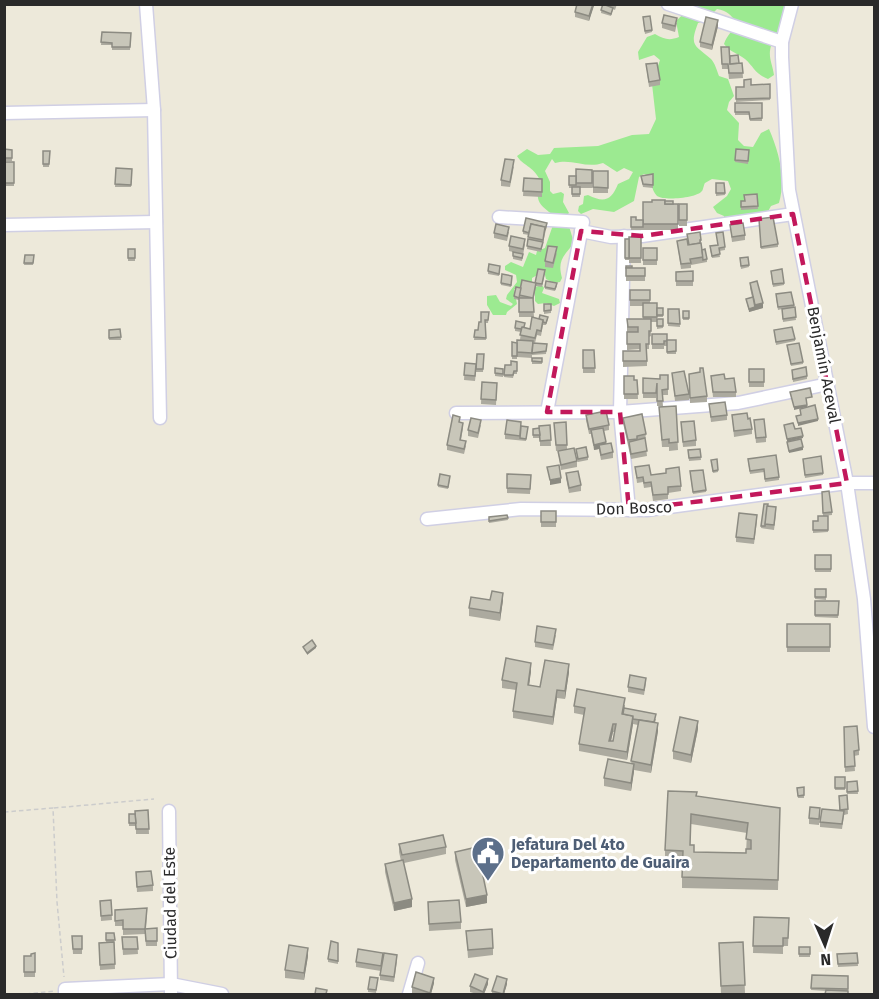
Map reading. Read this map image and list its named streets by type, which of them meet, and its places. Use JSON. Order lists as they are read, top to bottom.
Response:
{
  "streets": {
    "street": ["Benjamín Aceval", "Don Bosco", "Ciudad del Este"]
  },
  "crossings": [
    ["Benjamín Aceval", "Don Bosco"]
  ],
  "places": {
    "public building": ["Jefatura Del 4to Departamento de Guaira"]
  },
  "north": "bottom"
}
